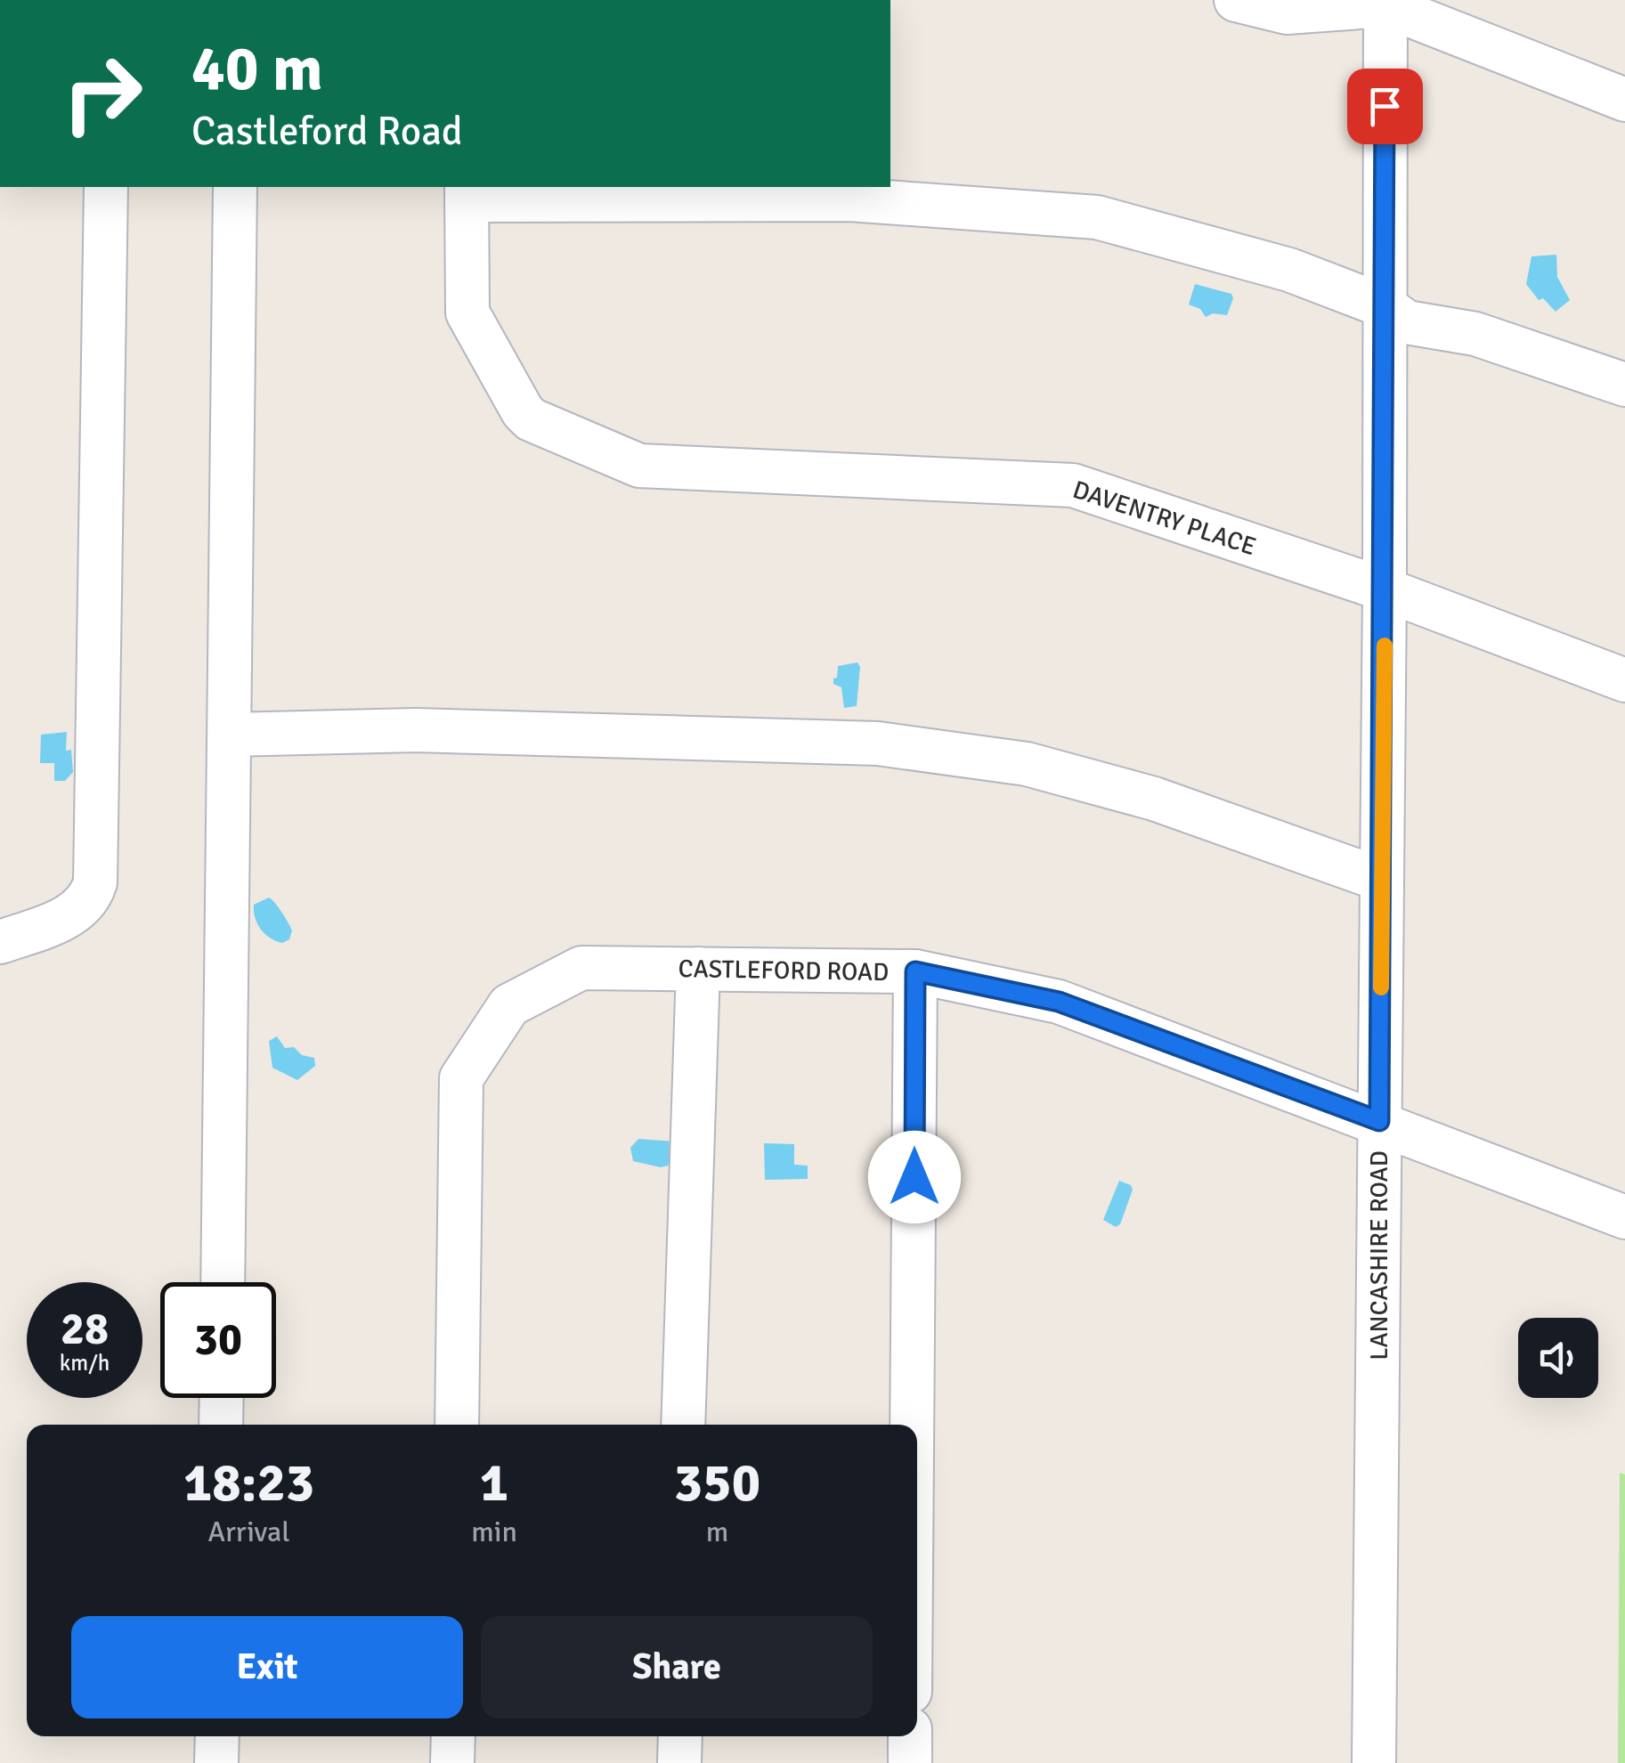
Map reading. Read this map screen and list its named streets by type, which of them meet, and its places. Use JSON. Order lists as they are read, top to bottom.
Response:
{
  "streets": {
    "street": ["DAVENTRY PLACE", "CASTLEFORD ROAD", "LANCASHIRE ROAD"]
  },
  "crossings": [
    ["DAVENTRY PLACE", "LANCASHIRE ROAD"],
    ["CASTLEFORD ROAD", "LANCASHIRE ROAD"]
  ],
  "page": {
    "turn": ["40 m", "Castleford Road"],
    "speed": "28 km/h",
    "limit": "30",
    "eta": [
      "18:23",
      "Arrival",
      "1",
      "min",
      "350",
      "m"
    ],
    "buttons": ["Exit", "Share"]
  }
}
